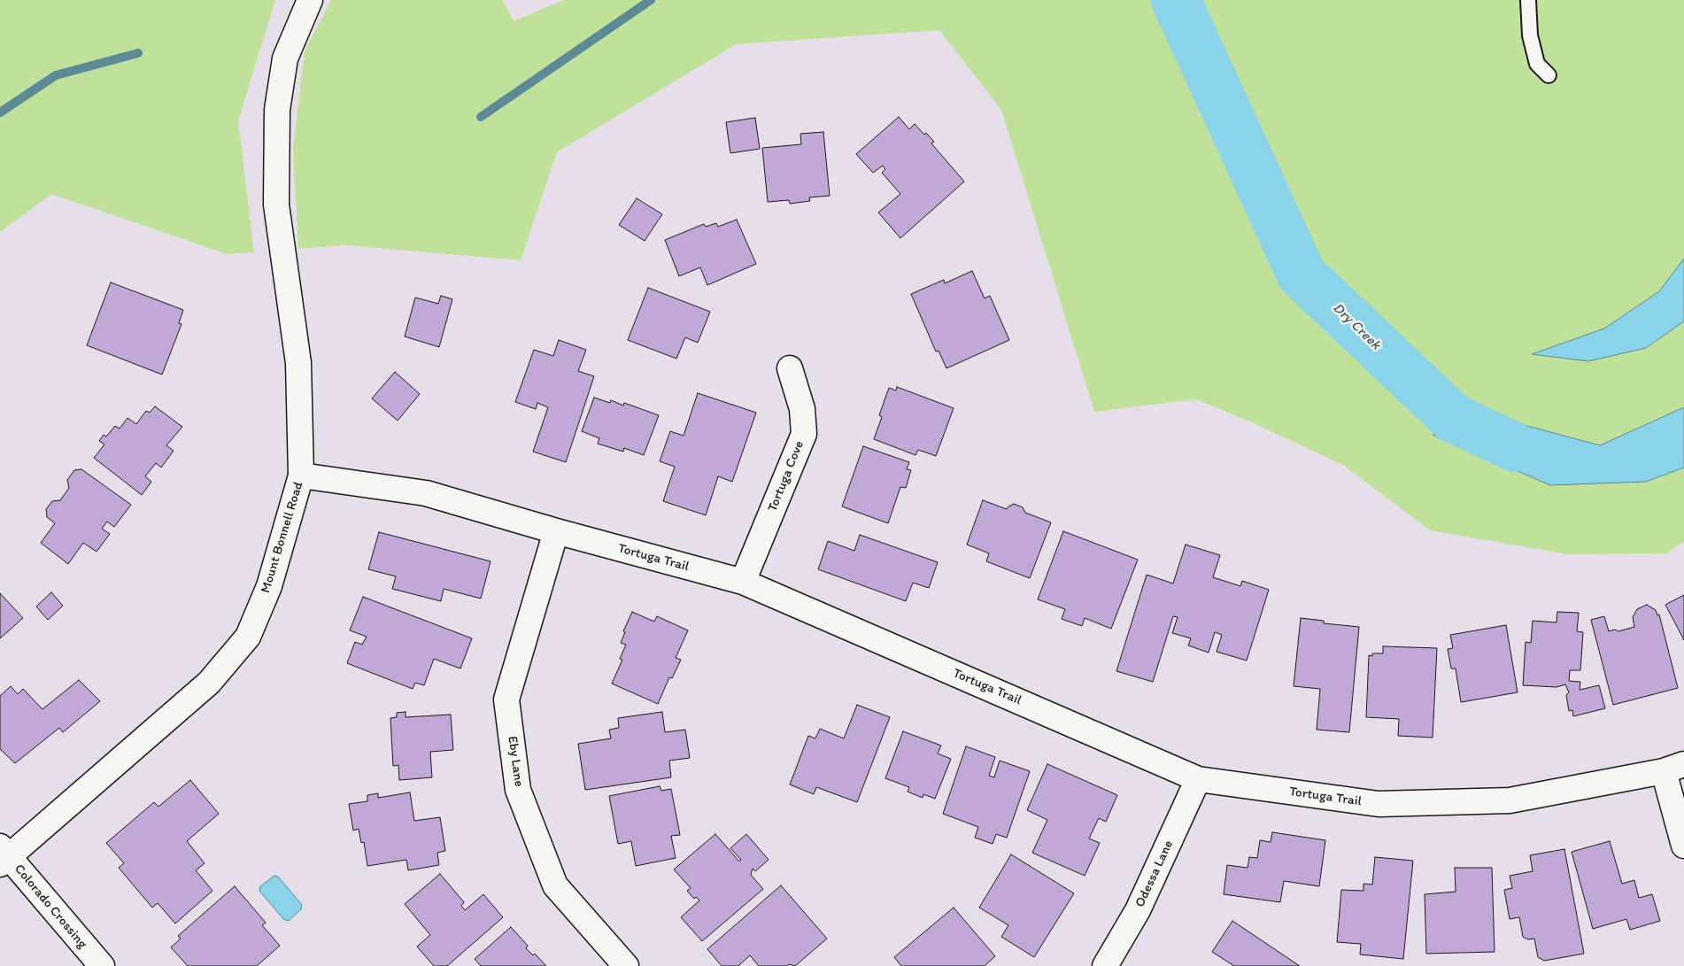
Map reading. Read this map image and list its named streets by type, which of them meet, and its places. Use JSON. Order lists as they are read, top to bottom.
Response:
{
  "streets": {
    "street": [
      "Tortuga Cove",
      "Mount Bonnell Road",
      "Tortuga Trail",
      "Eby Lane",
      "Odessa Lane",
      "Colorado Crossing"
    ]
  },
  "crossings": [
    ["Tortuga Cove", "Tortuga Trail"],
    ["Mount Bonnell Road", "Tortuga Trail"],
    ["Mount Bonnell Road", "Colorado Crossing"],
    ["Tortuga Trail", "Eby Lane"],
    ["Tortuga Trail", "Odessa Lane"]
  ],
  "water": ["Dry Creek"]
}
